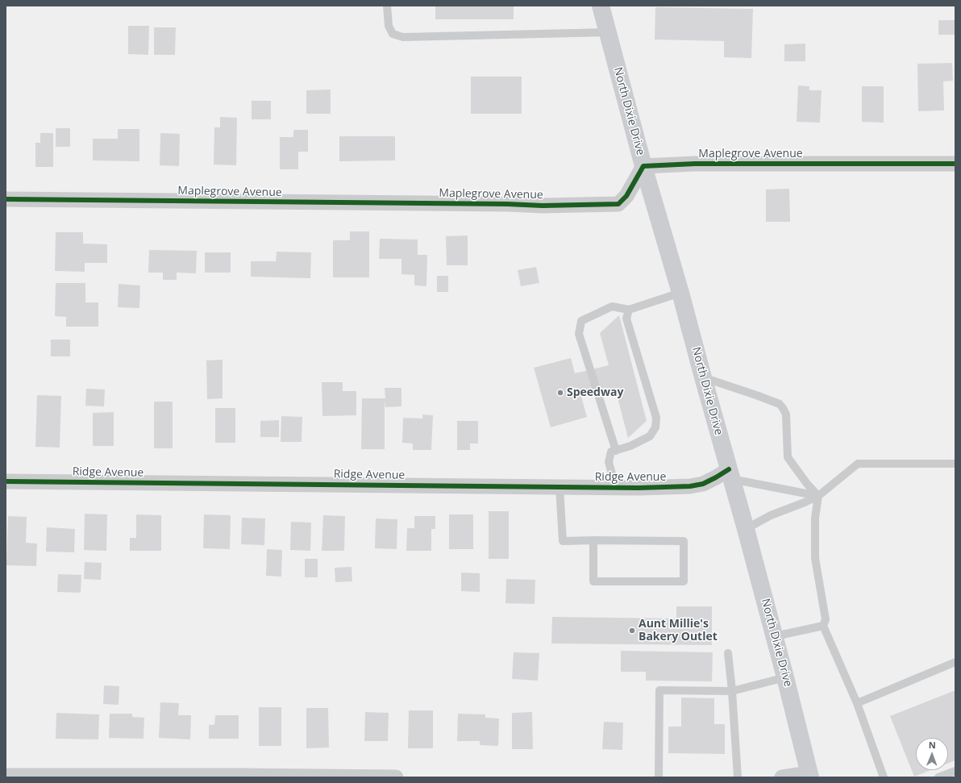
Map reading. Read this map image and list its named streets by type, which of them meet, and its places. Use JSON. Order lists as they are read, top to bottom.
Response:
{
  "streets": {
    "main road": ["North Dixie Drive"],
    "street": ["Maplegrove Avenue", "Ridge Avenue"]
  },
  "crossings": [
    ["North Dixie Drive", "Maplegrove Avenue"],
    ["North Dixie Drive", "Ridge Avenue"]
  ],
  "places": ["Speedway", "Aunt Millie's Bakery Outlet"],
  "north": "top"
}
